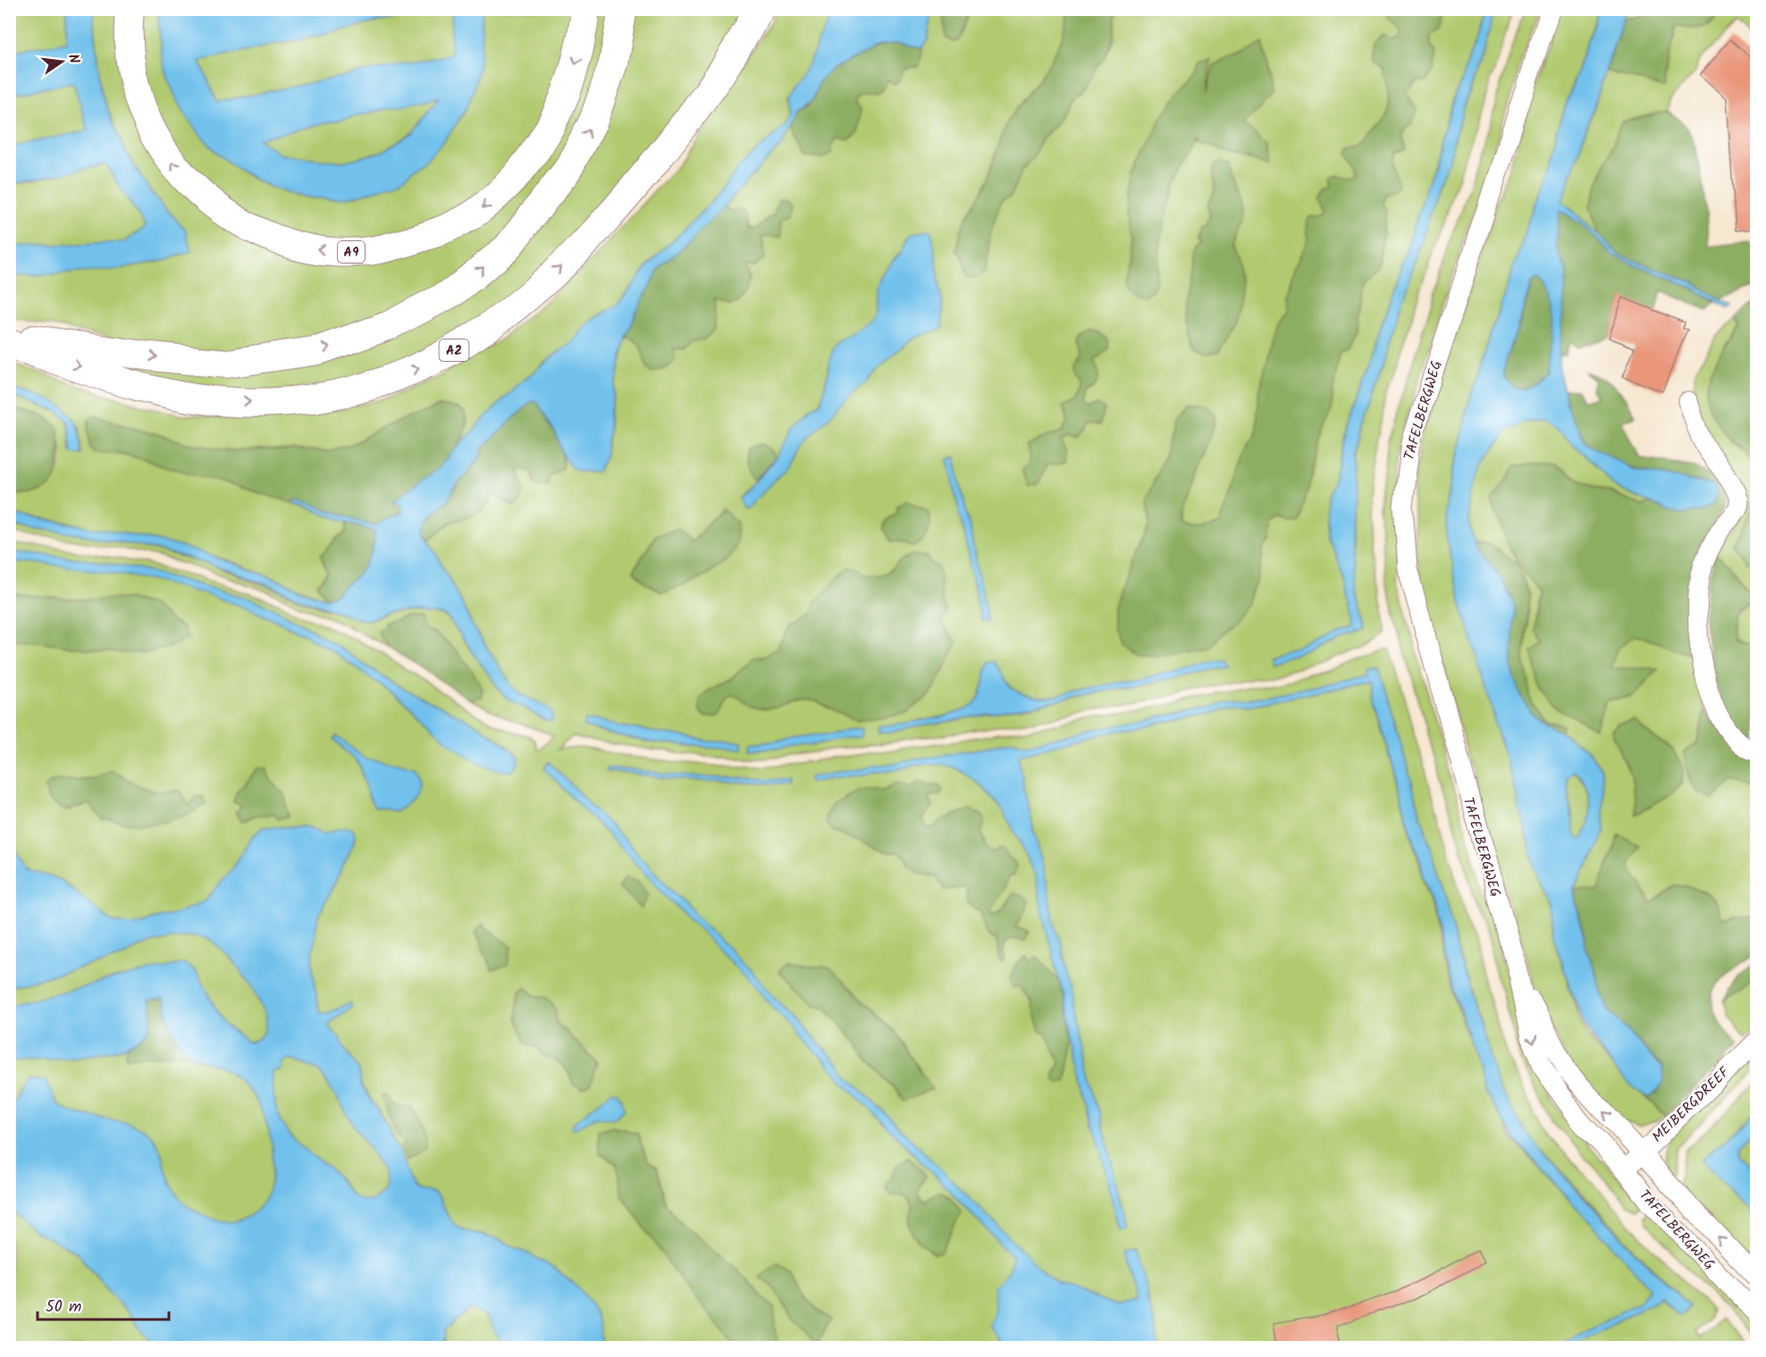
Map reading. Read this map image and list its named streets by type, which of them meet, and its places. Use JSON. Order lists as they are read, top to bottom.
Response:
{
  "streets": {
    "highway": ["A9", "A2"],
    "street": ["TAFELBERGWEG", "MEIBERGDREEF"]
  },
  "crossings": [
    ["TAFELBERGWEG", "MEIBERGDREEF"]
  ],
  "scale_bar": "50 m",
  "north": "right"
}
